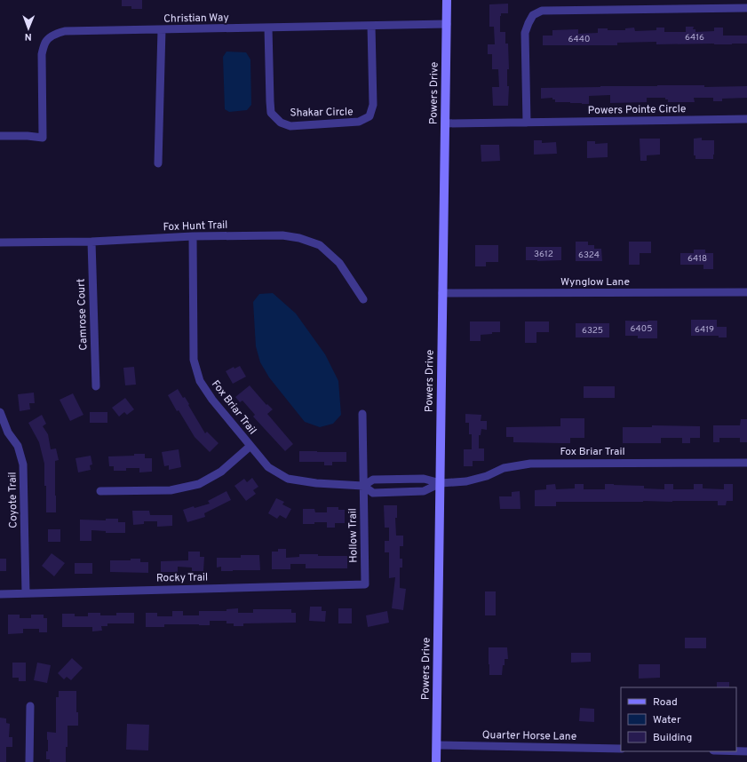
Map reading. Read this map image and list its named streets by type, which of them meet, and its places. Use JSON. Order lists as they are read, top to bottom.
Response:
{
  "streets": {
    "street": [
      "Christian Way",
      "Powers Drive",
      "Powers Pointe Circle",
      "Shakar Circle",
      "Fox Hunt Trail",
      "Wynglow Lane",
      "Camrose Court",
      "Fox Briar Trail",
      "Coyote Trail",
      "Hollow Trail",
      "Rocky Trail",
      "Quarter Horse Lane"
    ]
  },
  "crossings": [
    ["Christian Way", "Powers Drive"],
    ["Christian Way", "Shakar Circle"],
    ["Powers Drive", "Powers Pointe Circle"],
    ["Powers Drive", "Wynglow Lane"],
    ["Powers Drive", "Fox Briar Trail"],
    ["Powers Drive", "Quarter Horse Lane"],
    ["Fox Hunt Trail", "Camrose Court"],
    ["Fox Hunt Trail", "Fox Briar Trail"],
    ["Fox Briar Trail", "Hollow Trail"],
    ["Coyote Trail", "Rocky Trail"],
    ["Hollow Trail", "Rocky Trail"]
  ],
  "house_numbers": [
    "6416",
    "6440",
    "3612",
    "6324",
    "6418",
    "6405",
    "6419",
    "6325"
  ],
  "legend": ["Road", "Water", "Building"],
  "north": "bottom"
}
